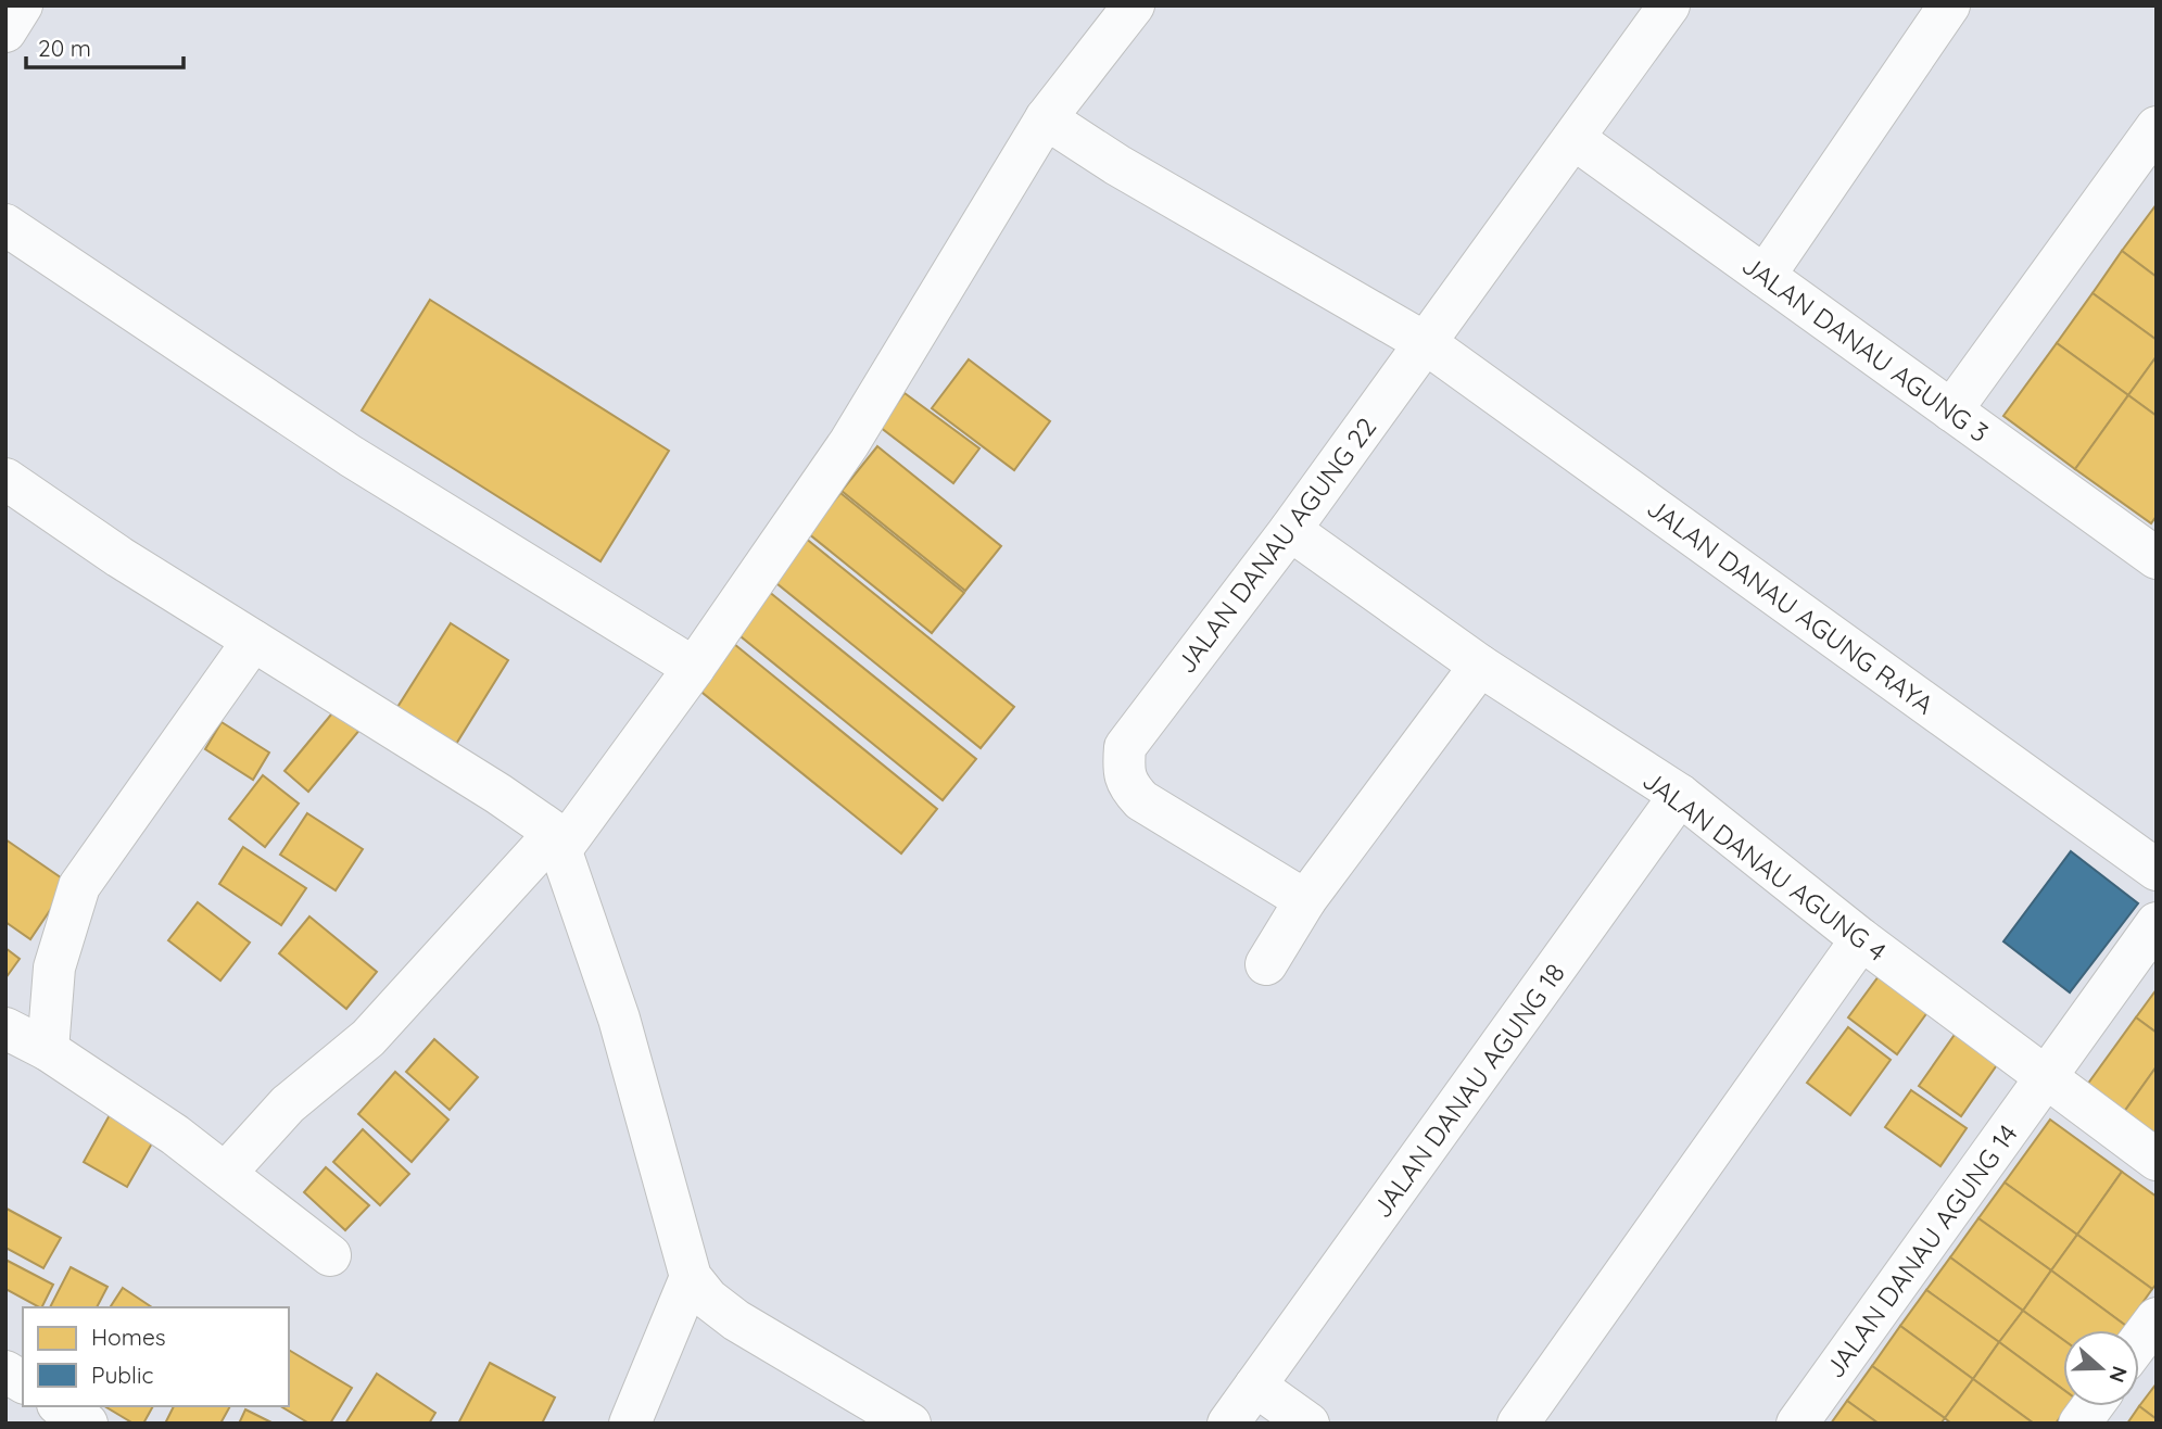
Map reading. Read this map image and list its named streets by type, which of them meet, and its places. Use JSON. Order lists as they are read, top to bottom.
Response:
{
  "streets": {
    "street": [
      "JALAN DANAU AGUNG 3",
      "JALAN DANAU AGUNG 22",
      "JALAN DANAU AGUNG RAYA",
      "JALAN DANAU AGUNG 4",
      "JALAN DANAU AGUNG 18",
      "JALAN DANAU AGUNG 14"
    ]
  },
  "crossings": [
    ["JALAN DANAU AGUNG 3", "JALAN DANAU AGUNG 22"],
    ["JALAN DANAU AGUNG 22", "JALAN DANAU AGUNG RAYA"],
    ["JALAN DANAU AGUNG 22", "JALAN DANAU AGUNG 4"],
    ["JALAN DANAU AGUNG 4", "JALAN DANAU AGUNG 18"],
    ["JALAN DANAU AGUNG 4", "JALAN DANAU AGUNG 14"]
  ],
  "legend": ["Homes", "Public"],
  "scale_bar": "20 m",
  "north": "right"
}
